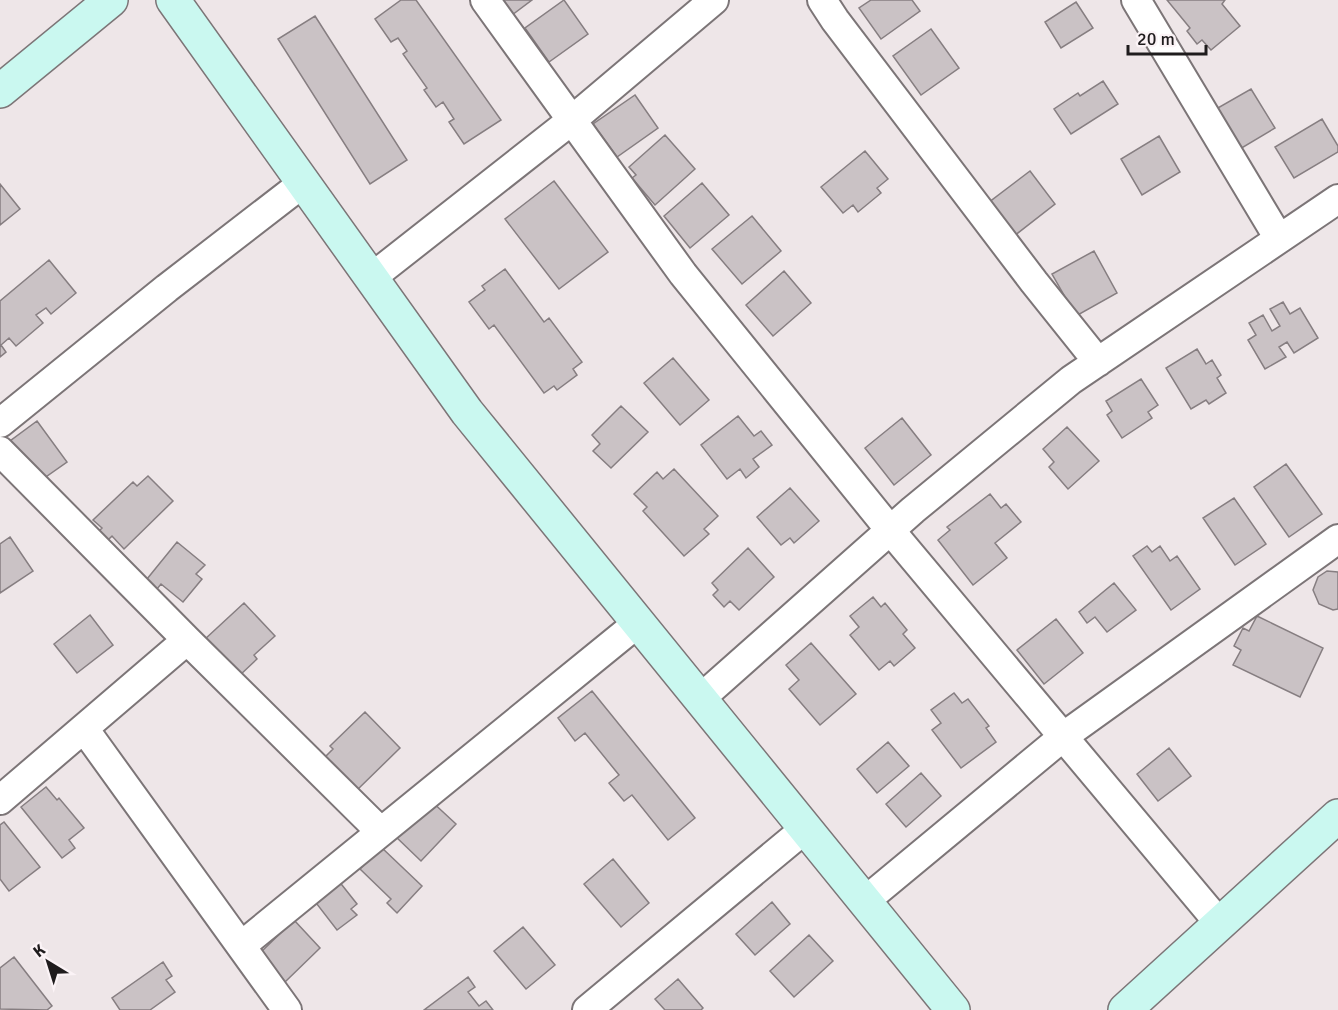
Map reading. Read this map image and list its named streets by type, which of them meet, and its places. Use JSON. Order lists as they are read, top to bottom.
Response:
{
  "scale_bar": "20 m",
  "north": "top left"
}
